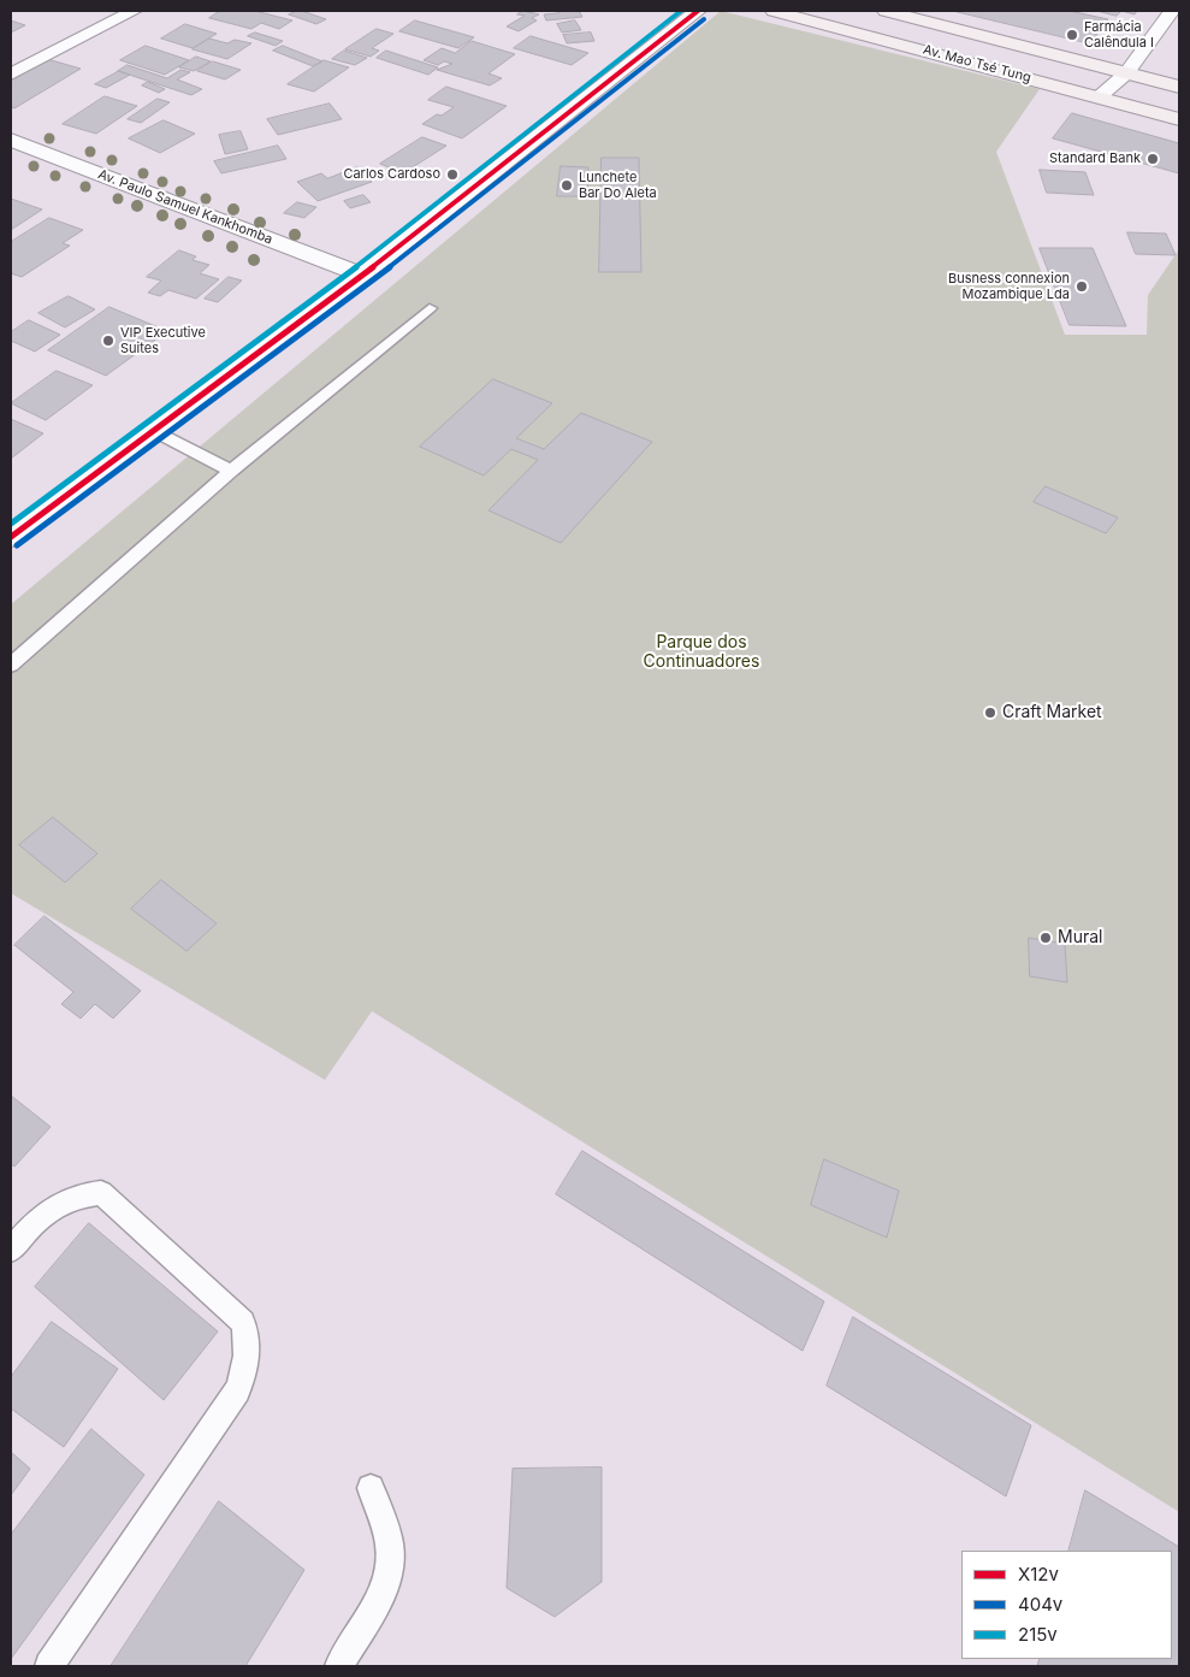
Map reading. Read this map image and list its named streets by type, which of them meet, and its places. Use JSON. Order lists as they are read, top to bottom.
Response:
{
  "streets": {
    "main road": ["Av. Mao Tsé Tung"],
    "street": ["Av. Paulo Samuel Kankhomba"]
  },
  "parks": ["Parque dos Continuadores"],
  "places": [
    "Farmácia Calêndula I",
    "Standard Bank",
    "Carlos Cardoso",
    "Lunchete Bar Do Aleta",
    "Busness connexion Mozambique Lda",
    "VIP Executive Suites",
    "Craft Market",
    "Mural"
  ],
  "lines": ["transit line X12v", "transit line 215v", "transit line 404v"],
  "legend": ["X12v", "404v", "215v"]
}
